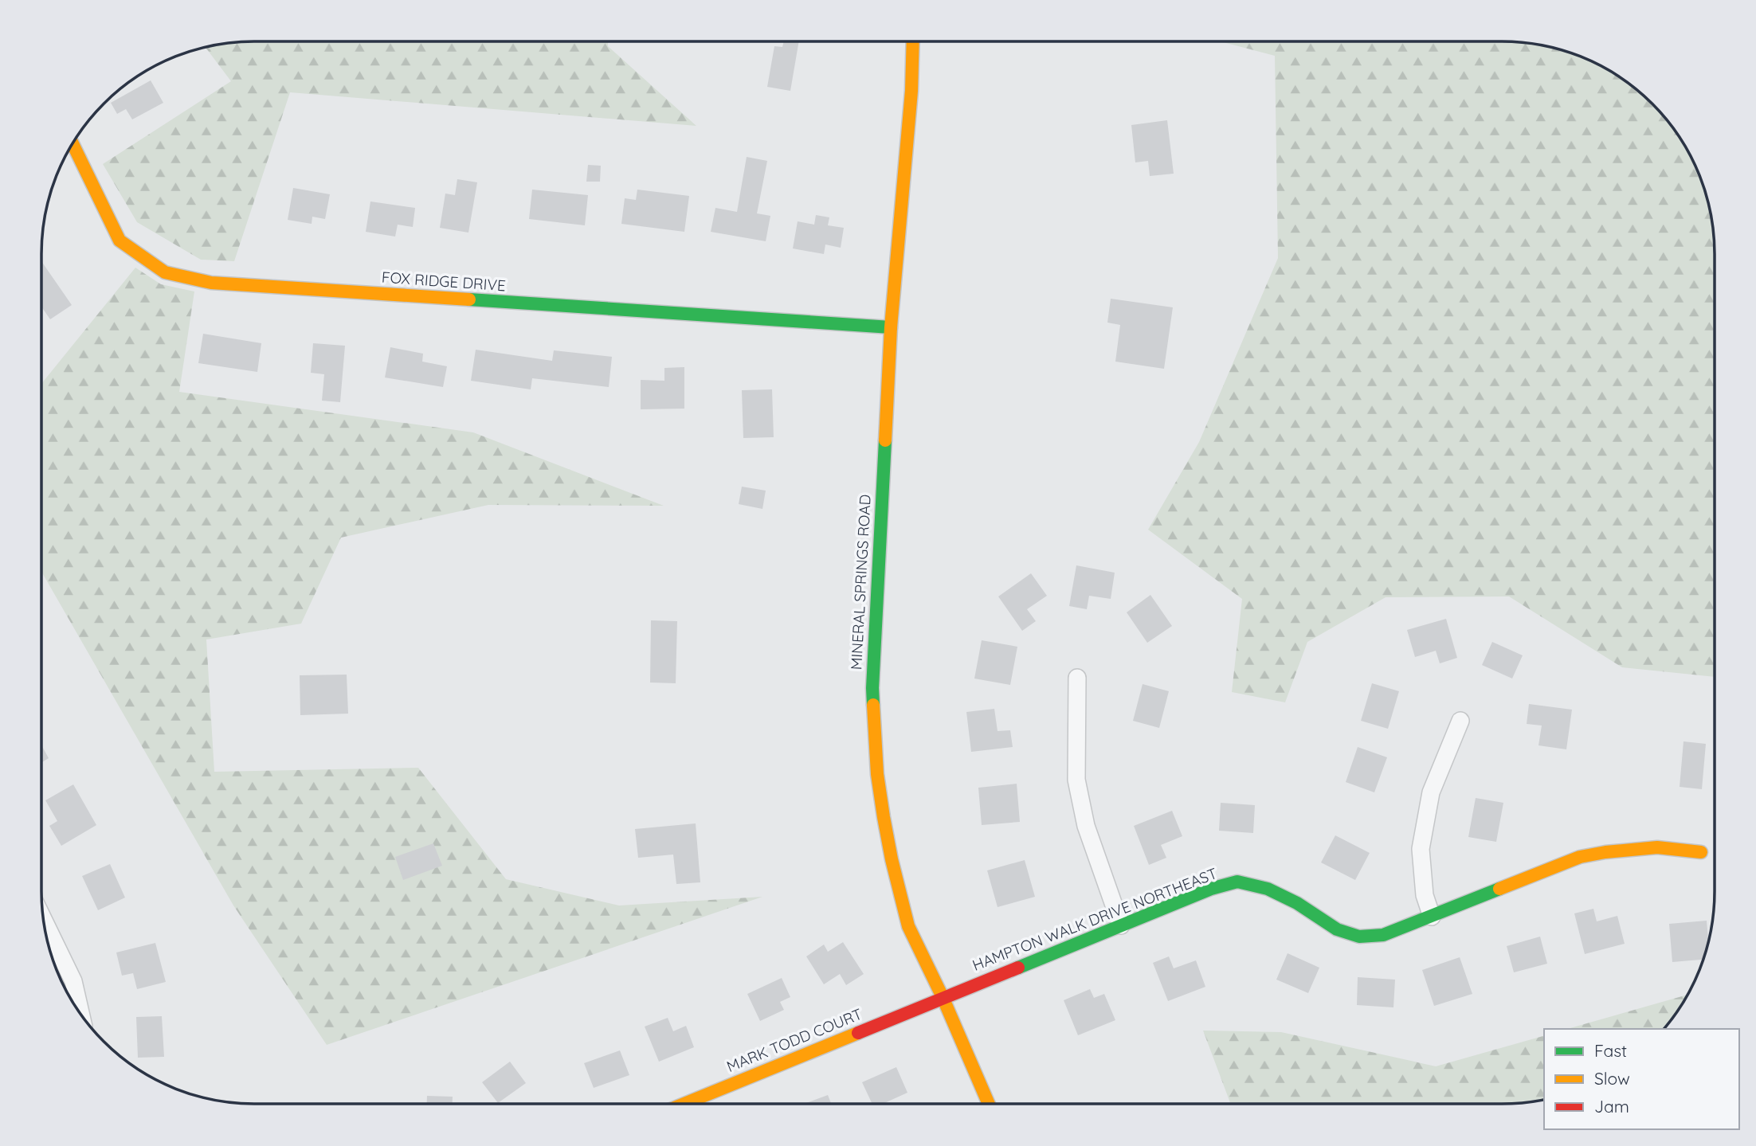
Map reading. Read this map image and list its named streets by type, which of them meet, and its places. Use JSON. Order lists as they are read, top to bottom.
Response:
{
  "streets": {
    "street": [
      "FOX RIDGE DRIVE",
      "MINERAL SPRINGS ROAD",
      "HAMPTON WALK DRIVE NORTHEAST",
      "MARK TODD COURT"
    ]
  },
  "crossings": [
    ["FOX RIDGE DRIVE", "MINERAL SPRINGS ROAD"],
    ["MINERAL SPRINGS ROAD", "HAMPTON WALK DRIVE NORTHEAST"],
    ["MINERAL SPRINGS ROAD", "MARK TODD COURT"],
    ["HAMPTON WALK DRIVE NORTHEAST", "MARK TODD COURT"]
  ],
  "legend": ["Fast", "Slow", "Jam"]
}
